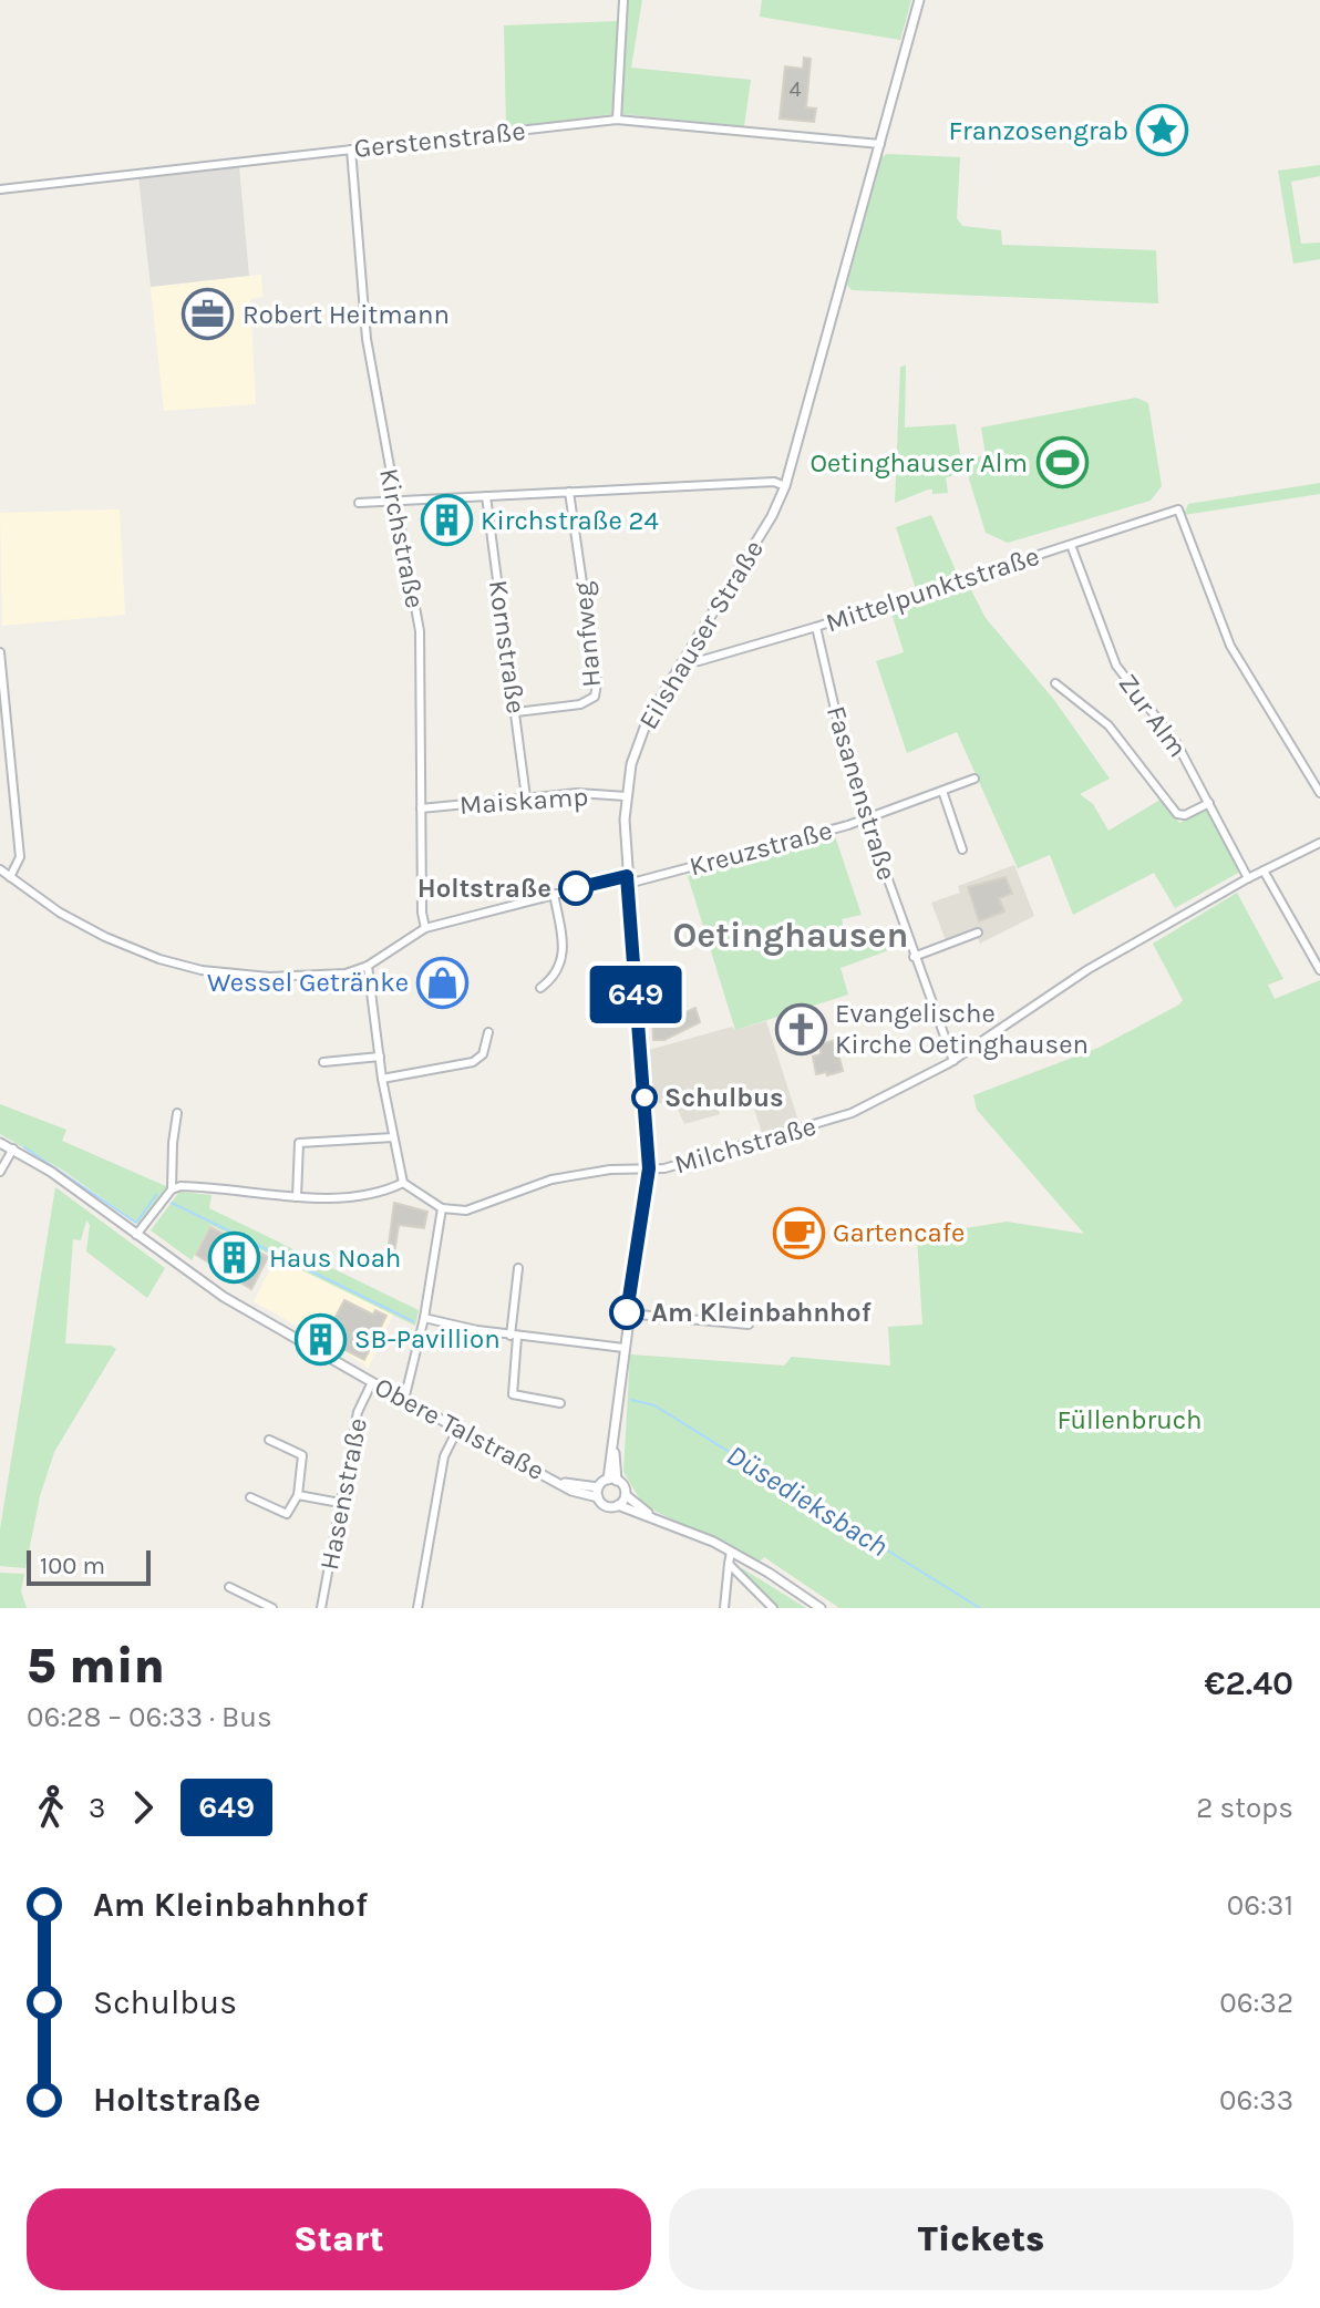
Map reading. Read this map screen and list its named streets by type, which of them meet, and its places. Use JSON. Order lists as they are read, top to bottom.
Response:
{
  "streets": {
    "street": [
      "Gerstenstraße",
      "Kirchstraße",
      "Mittelpunktstraße",
      "Hanfweg",
      "Eilshauser Straße",
      "Kornstraße",
      "Zur Alm",
      "Fasanenstraße",
      "Maiskamp",
      "Kreuzstraße",
      "Milchstraße",
      "Obere Talstraße",
      "Hasenstraße"
    ]
  },
  "crossings": [
    ["Gerstenstraße", "Kirchstraße"],
    ["Gerstenstraße", "Eilshauser Straße"],
    ["Kirchstraße", "Maiskamp"],
    ["Mittelpunktstraße", "Eilshauser Straße"],
    ["Mittelpunktstraße", "Zur Alm"],
    ["Mittelpunktstraße", "Fasanenstraße"],
    ["Hanfweg", "Kornstraße"],
    ["Eilshauser Straße", "Maiskamp"],
    ["Eilshauser Straße", "Kreuzstraße"],
    ["Eilshauser Straße", "Milchstraße"],
    ["Eilshauser Straße", "Obere Talstraße"],
    ["Kornstraße", "Maiskamp"],
    ["Zur Alm", "Milchstraße"],
    ["Fasanenstraße", "Kreuzstraße"],
    ["Fasanenstraße", "Milchstraße"],
    ["Obere Talstraße", "Hasenstraße"]
  ],
  "districts": ["Oetinghausen"],
  "water": ["Düsedieksbach"],
  "parks": ["Füllenbruch"],
  "places": {
    "place": ["Franzosengrab"],
    "office": ["Robert Heitmann"],
    "sports": ["Oetinghauser Alm"],
    "building": ["Kirchstraße 24", "Haus Noah", "SB-Pavillion"],
    "other": ["Holtstraße", "Schulbus", "Am Kleinbahnhof"],
    "shop": ["Wessel Getränke"],
    "church": ["Evangelische Kirche Oetinghausen"],
    "cafe": ["Gartencafe"]
  },
  "lines": ["bus line 649"],
  "house_numbers": ["4"],
  "scale_bar": "100 m",
  "page": {
    "on_map": "649",
    "scale": "100 m",
    "heading": ["5 min", "06:28 – 06:33 · Bus", "€2.40"],
    "legs": ["3", "649", "2 stops"],
    "list": [
      {
        "name": "Am Kleinbahnhof",
        "value": "06:31"
      },
      {
        "name": "Schulbus",
        "value": "06:32"
      },
      {
        "name": "Holtstraße",
        "value": "06:33"
      }
    ],
    "buttons": ["Start", "Tickets"]
  }
}
